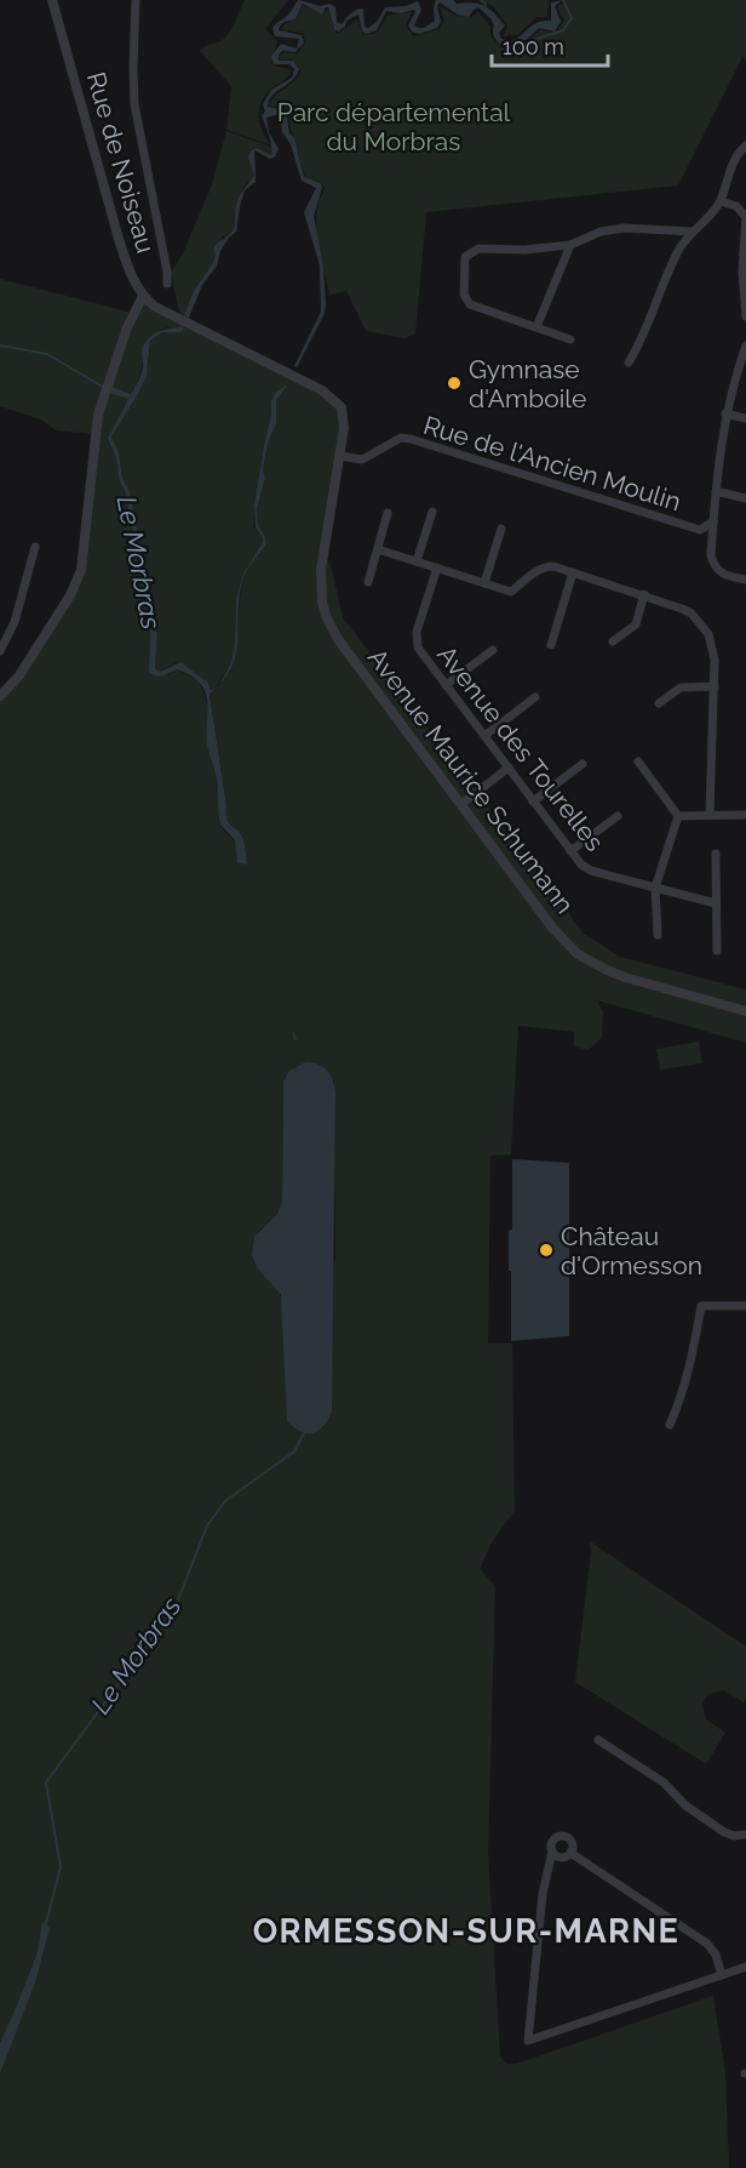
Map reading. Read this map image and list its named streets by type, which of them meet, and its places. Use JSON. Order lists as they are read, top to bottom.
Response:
{
  "streets": {
    "street": [
      "Rue de Noiseau",
      "Rue de l'Ancien Moulin",
      "Avenue des Tourelles",
      "Avenue Maurice Schumann"
    ]
  },
  "crossings": [
    ["Rue de Noiseau", "Avenue Maurice Schumann"],
    ["Rue de l'Ancien Moulin", "Avenue Maurice Schumann"]
  ],
  "districts": ["ORMESSON-SUR-MARNE"],
  "water": ["Le Morbras"],
  "parks": ["Parc départemental du Morbras"],
  "places": ["Gymnase d'Amboile", "Château d'Ormesson"],
  "scale_bar": "100 m"
}
